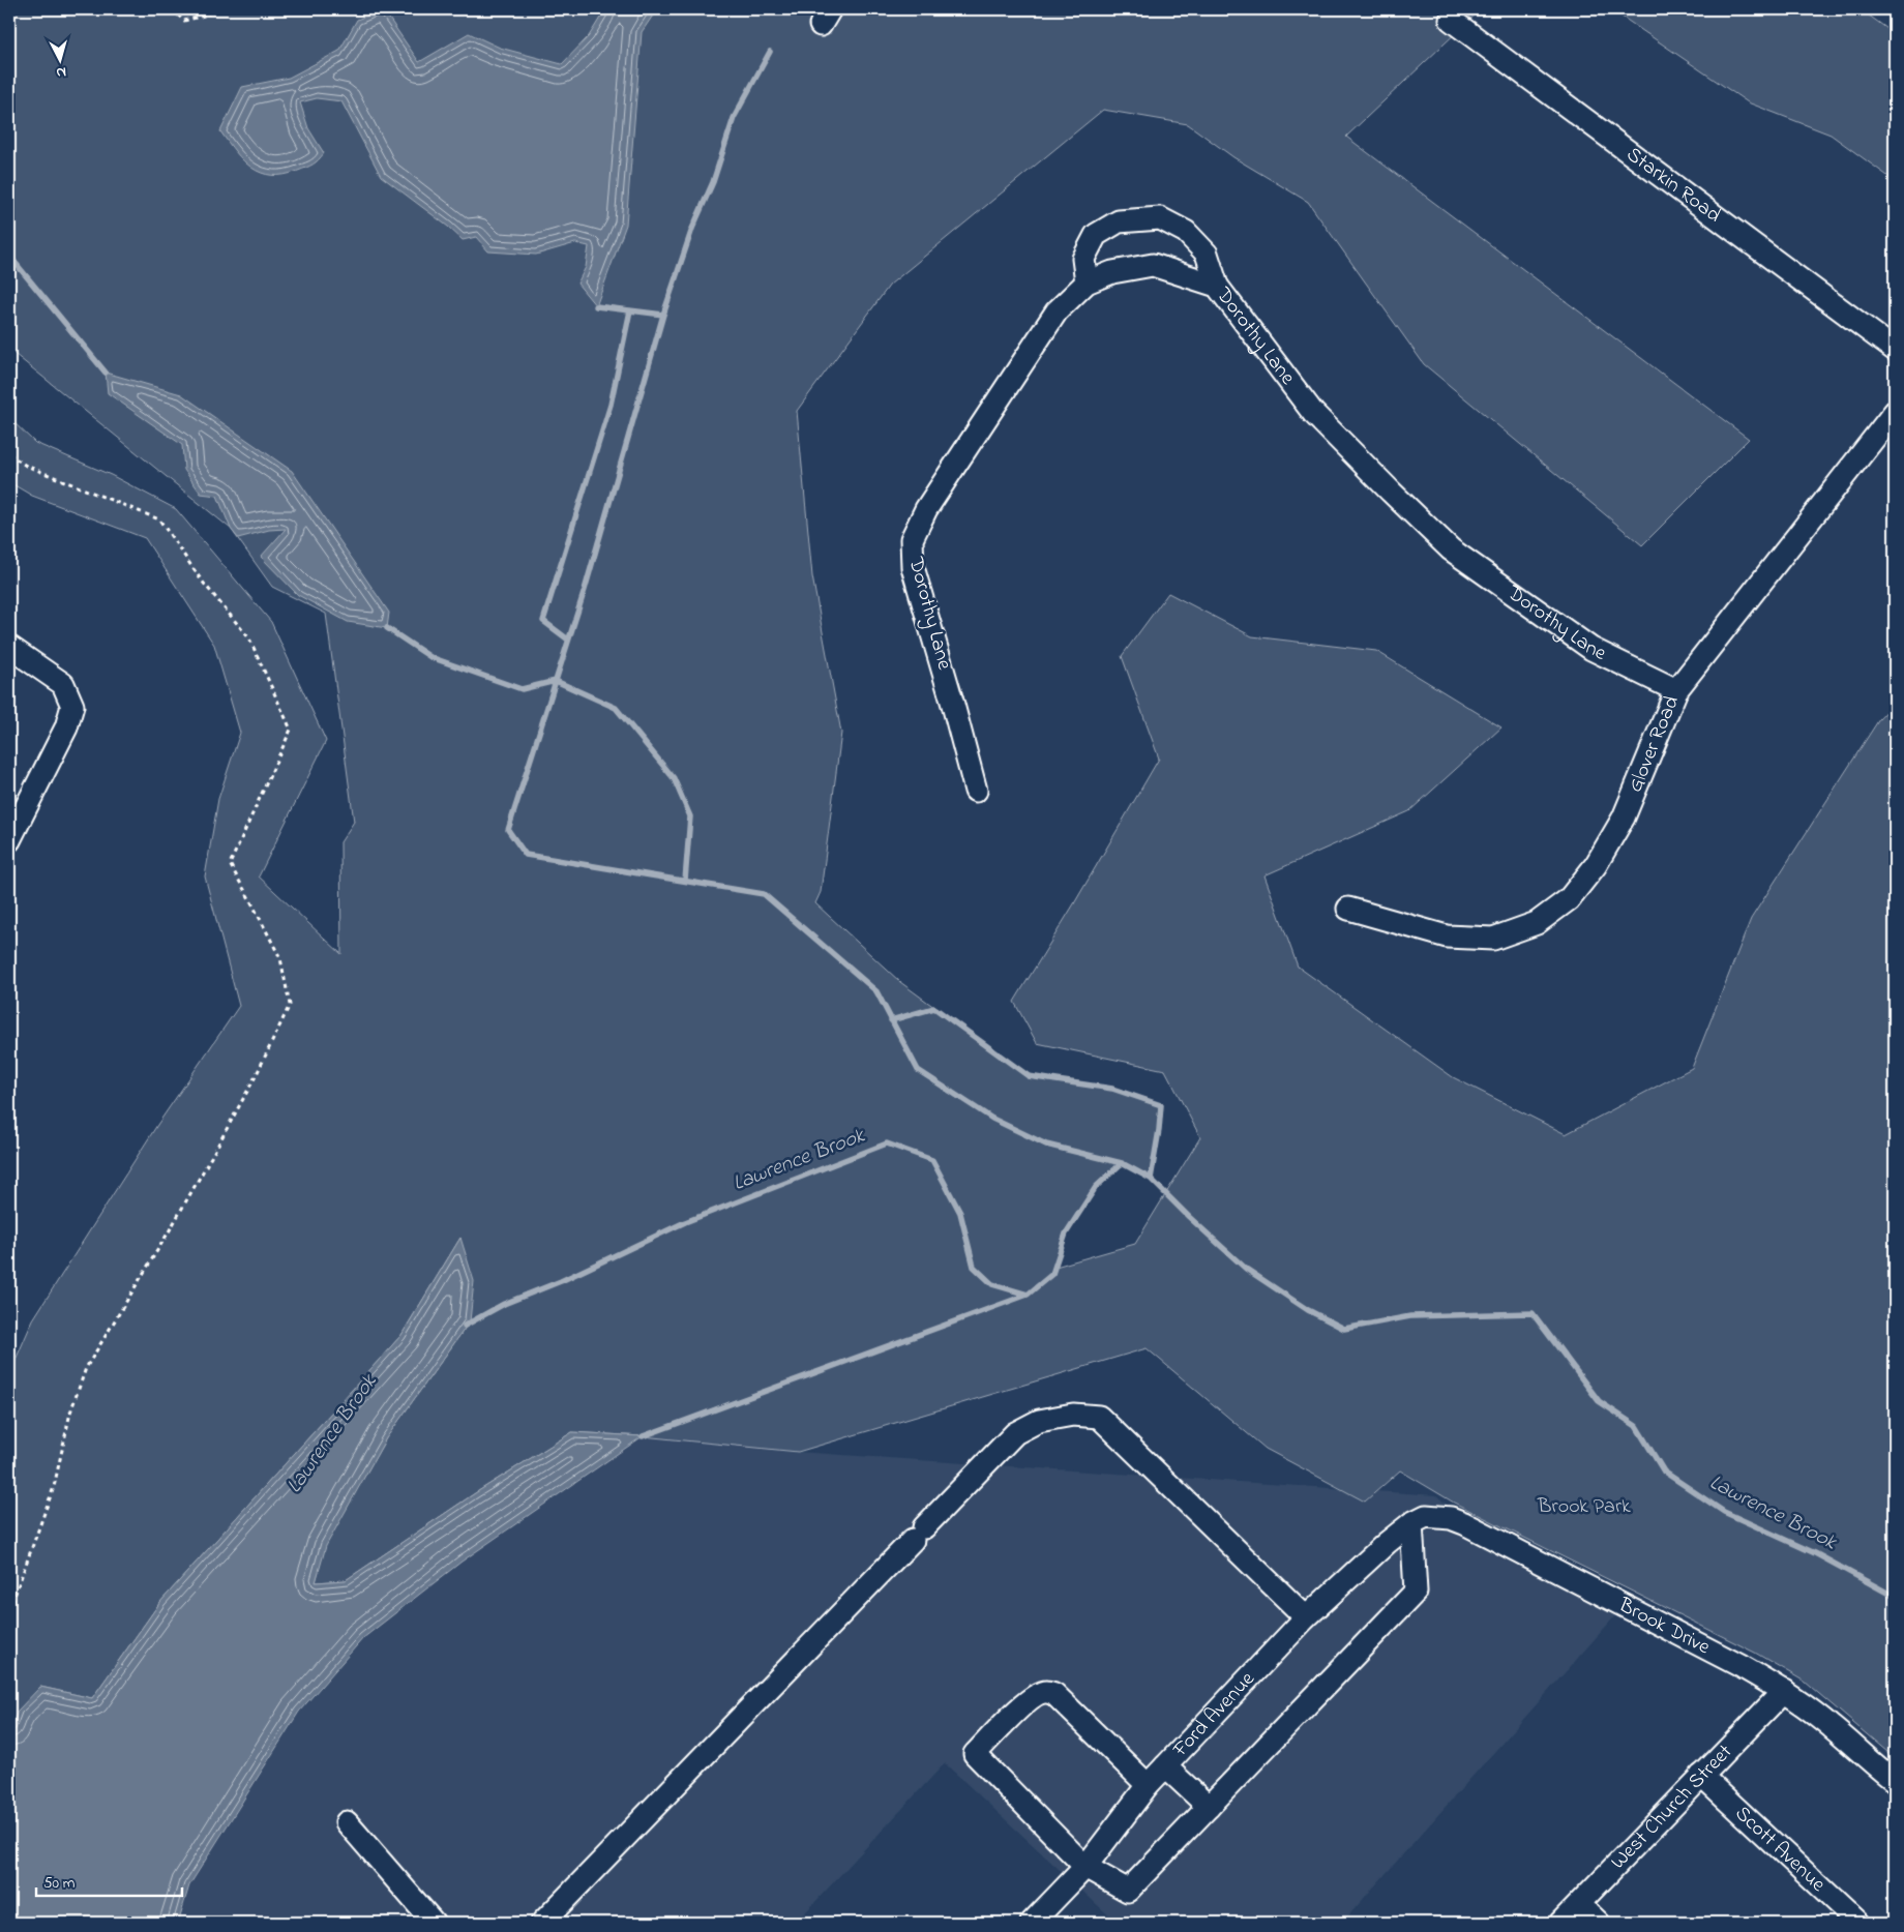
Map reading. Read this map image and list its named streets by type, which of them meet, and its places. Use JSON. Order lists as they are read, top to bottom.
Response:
{
  "streets": {
    "street": [
      "Starkin Road",
      "Dorothy Lane",
      "Glover Road",
      "Brook Drive",
      "Ford Avenue",
      "West Church Street",
      "Scott Avenue"
    ]
  },
  "crossings": [
    ["Dorothy Lane", "Glover Road"],
    ["Brook Drive", "Ford Avenue"],
    ["Brook Drive", "West Church Street"],
    ["West Church Street", "Scott Avenue"]
  ],
  "water": ["Lawrence Brook"],
  "parks": ["Brook Park"],
  "scale_bar": "50 m",
  "north": "bottom"
}
